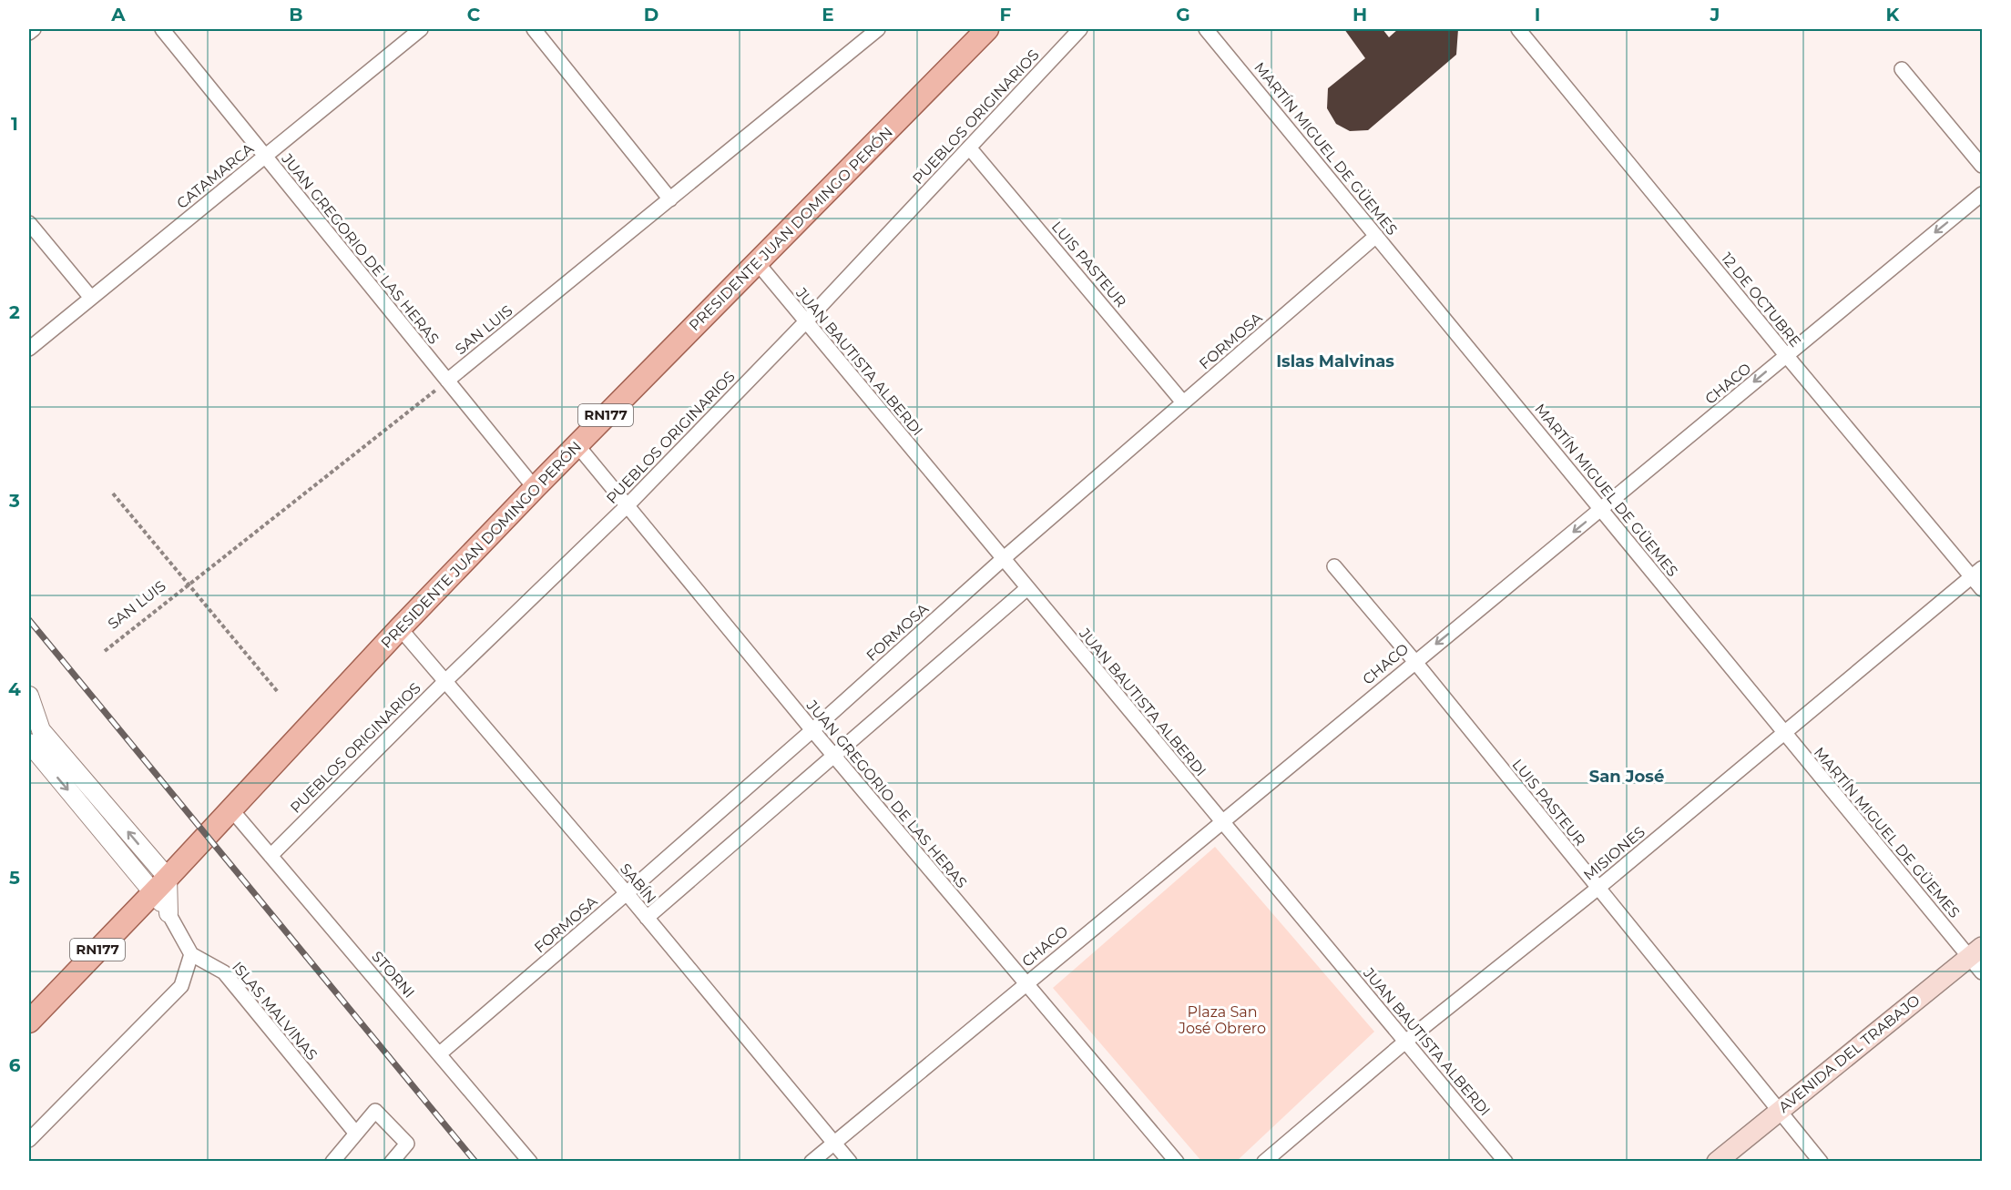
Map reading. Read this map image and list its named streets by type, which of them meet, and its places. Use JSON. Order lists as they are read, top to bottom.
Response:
{
  "streets": {
    "main road": ["PRESIDENTE JUAN DOMINGO PERÓN", "RN177", "AVENIDA DEL TRABAJO"],
    "street": [
      "PUEBLOS ORIGINARIOS",
      "MARTÍN MIGUEL DE GÜEMES",
      "CATAMARCA",
      "JUAN GREGORIO DE LAS HERAS",
      "LUIS PASTEUR",
      "12 DE OCTUBRE",
      "SAN LUIS",
      "FORMOSA",
      "JUAN BAUTISTA ALBERDI",
      "CHACO",
      "MISIONES",
      "SABÍN",
      "STORNI",
      "ISLAS MALVINAS"
    ]
  },
  "crossings": [
    ["PUEBLOS ORIGINARIOS", "JUAN GREGORIO DE LAS HERAS"],
    ["PUEBLOS ORIGINARIOS", "LUIS PASTEUR"],
    ["PUEBLOS ORIGINARIOS", "JUAN BAUTISTA ALBERDI"],
    ["PUEBLOS ORIGINARIOS", "SABÍN"],
    ["PUEBLOS ORIGINARIOS", "STORNI"],
    ["MARTÍN MIGUEL DE GÜEMES", "FORMOSA"],
    ["MARTÍN MIGUEL DE GÜEMES", "CHACO"],
    ["MARTÍN MIGUEL DE GÜEMES", "MISIONES"],
    ["MARTÍN MIGUEL DE GÜEMES", "AVENIDA DEL TRABAJO"],
    ["CATAMARCA", "JUAN GREGORIO DE LAS HERAS"],
    ["PRESIDENTE JUAN DOMINGO PERÓN", "JUAN GREGORIO DE LAS HERAS"],
    ["PRESIDENTE JUAN DOMINGO PERÓN", "JUAN BAUTISTA ALBERDI"],
    ["PRESIDENTE JUAN DOMINGO PERÓN", "SABÍN"],
    ["PRESIDENTE JUAN DOMINGO PERÓN", "STORNI"],
    ["JUAN GREGORIO DE LAS HERAS", "SAN LUIS"],
    ["JUAN GREGORIO DE LAS HERAS", "FORMOSA"],
    ["JUAN GREGORIO DE LAS HERAS", "CHACO"],
    ["LUIS PASTEUR", "FORMOSA"],
    ["LUIS PASTEUR", "CHACO"],
    ["LUIS PASTEUR", "MISIONES"],
    ["LUIS PASTEUR", "AVENIDA DEL TRABAJO"],
    ["12 DE OCTUBRE", "CHACO"],
    ["12 DE OCTUBRE", "MISIONES"],
    ["FORMOSA", "JUAN BAUTISTA ALBERDI"],
    ["FORMOSA", "SABÍN"],
    ["FORMOSA", "STORNI"],
    ["JUAN BAUTISTA ALBERDI", "CHACO"],
    ["JUAN BAUTISTA ALBERDI", "MISIONES"],
    ["CHACO", "SABÍN"]
  ],
  "one_way": ["CHACO"],
  "districts": ["Islas Malvinas", "San José"],
  "parks": ["Plaza San José Obrero"],
  "grid": {
    "columns": [
      "A",
      "B",
      "C",
      "D",
      "E",
      "F",
      "G",
      "H",
      "I",
      "J",
      "K"
    ],
    "rows": [
      "1",
      "2",
      "3",
      "4",
      "5",
      "6"
    ]
  }
}
